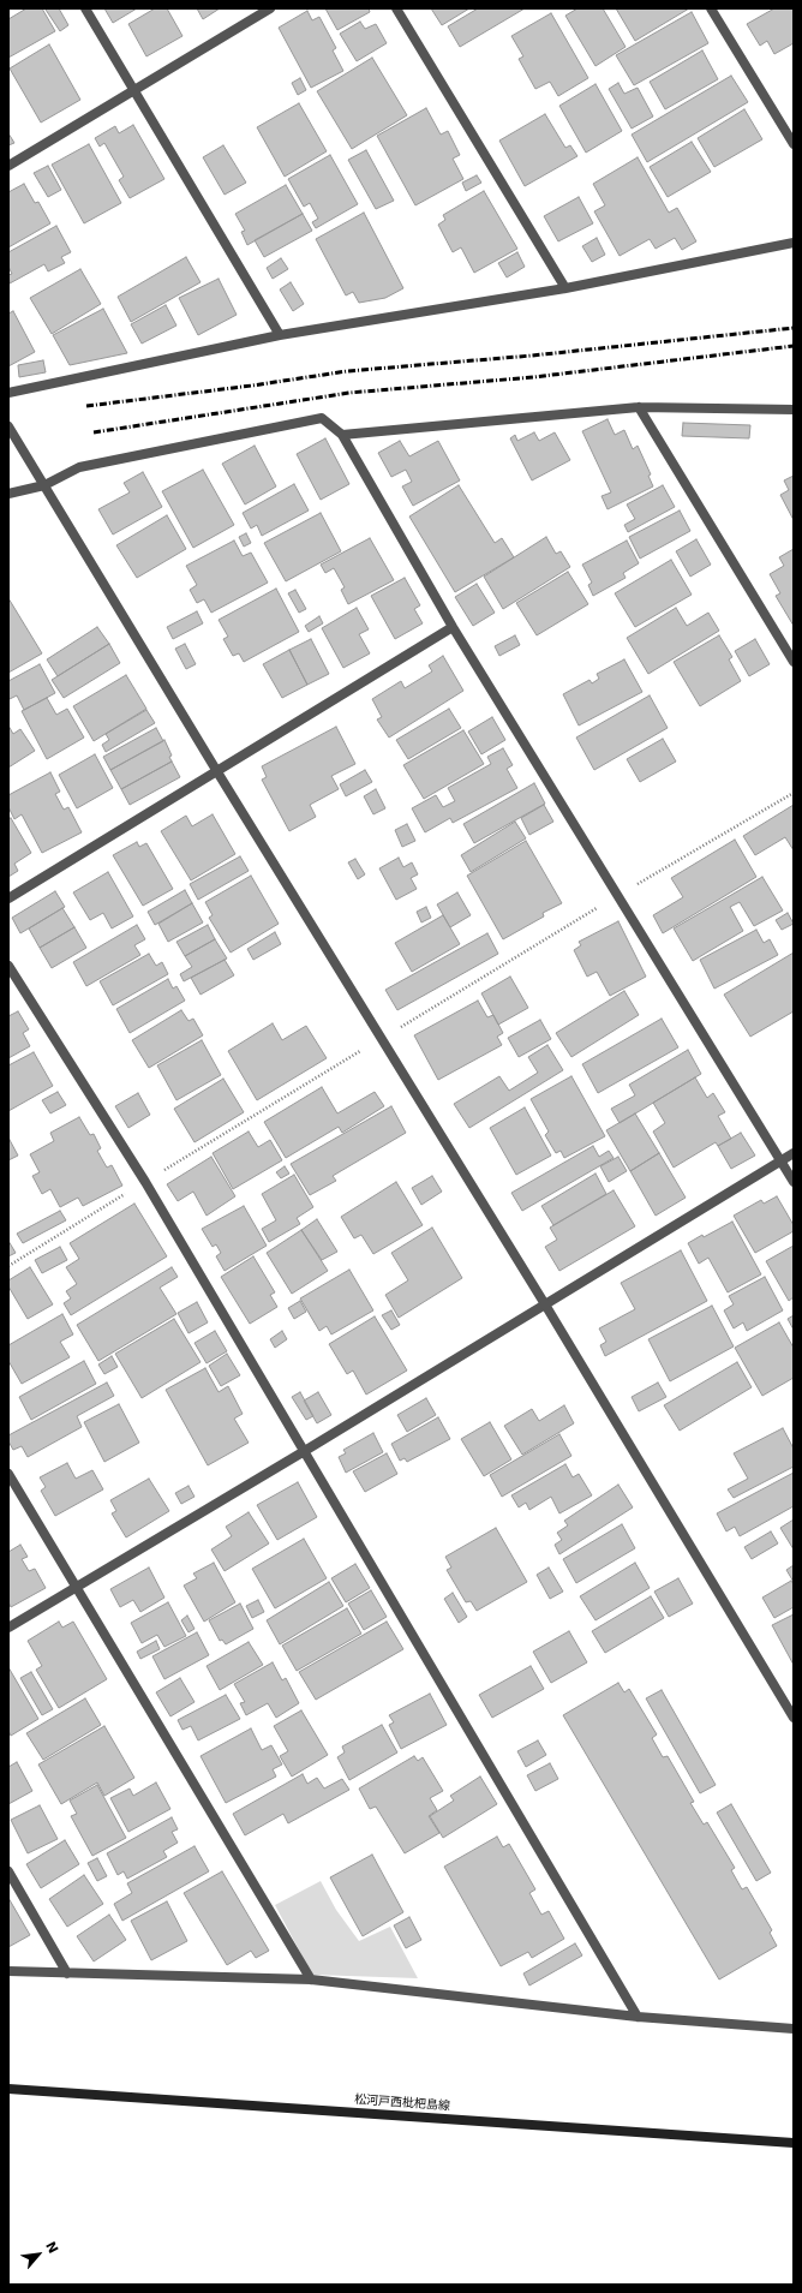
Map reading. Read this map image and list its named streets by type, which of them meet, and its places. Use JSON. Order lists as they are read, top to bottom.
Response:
{
  "streets": {
    "main road": ["松河戸西枇杷島線"]
  },
  "north": "top right"
}
